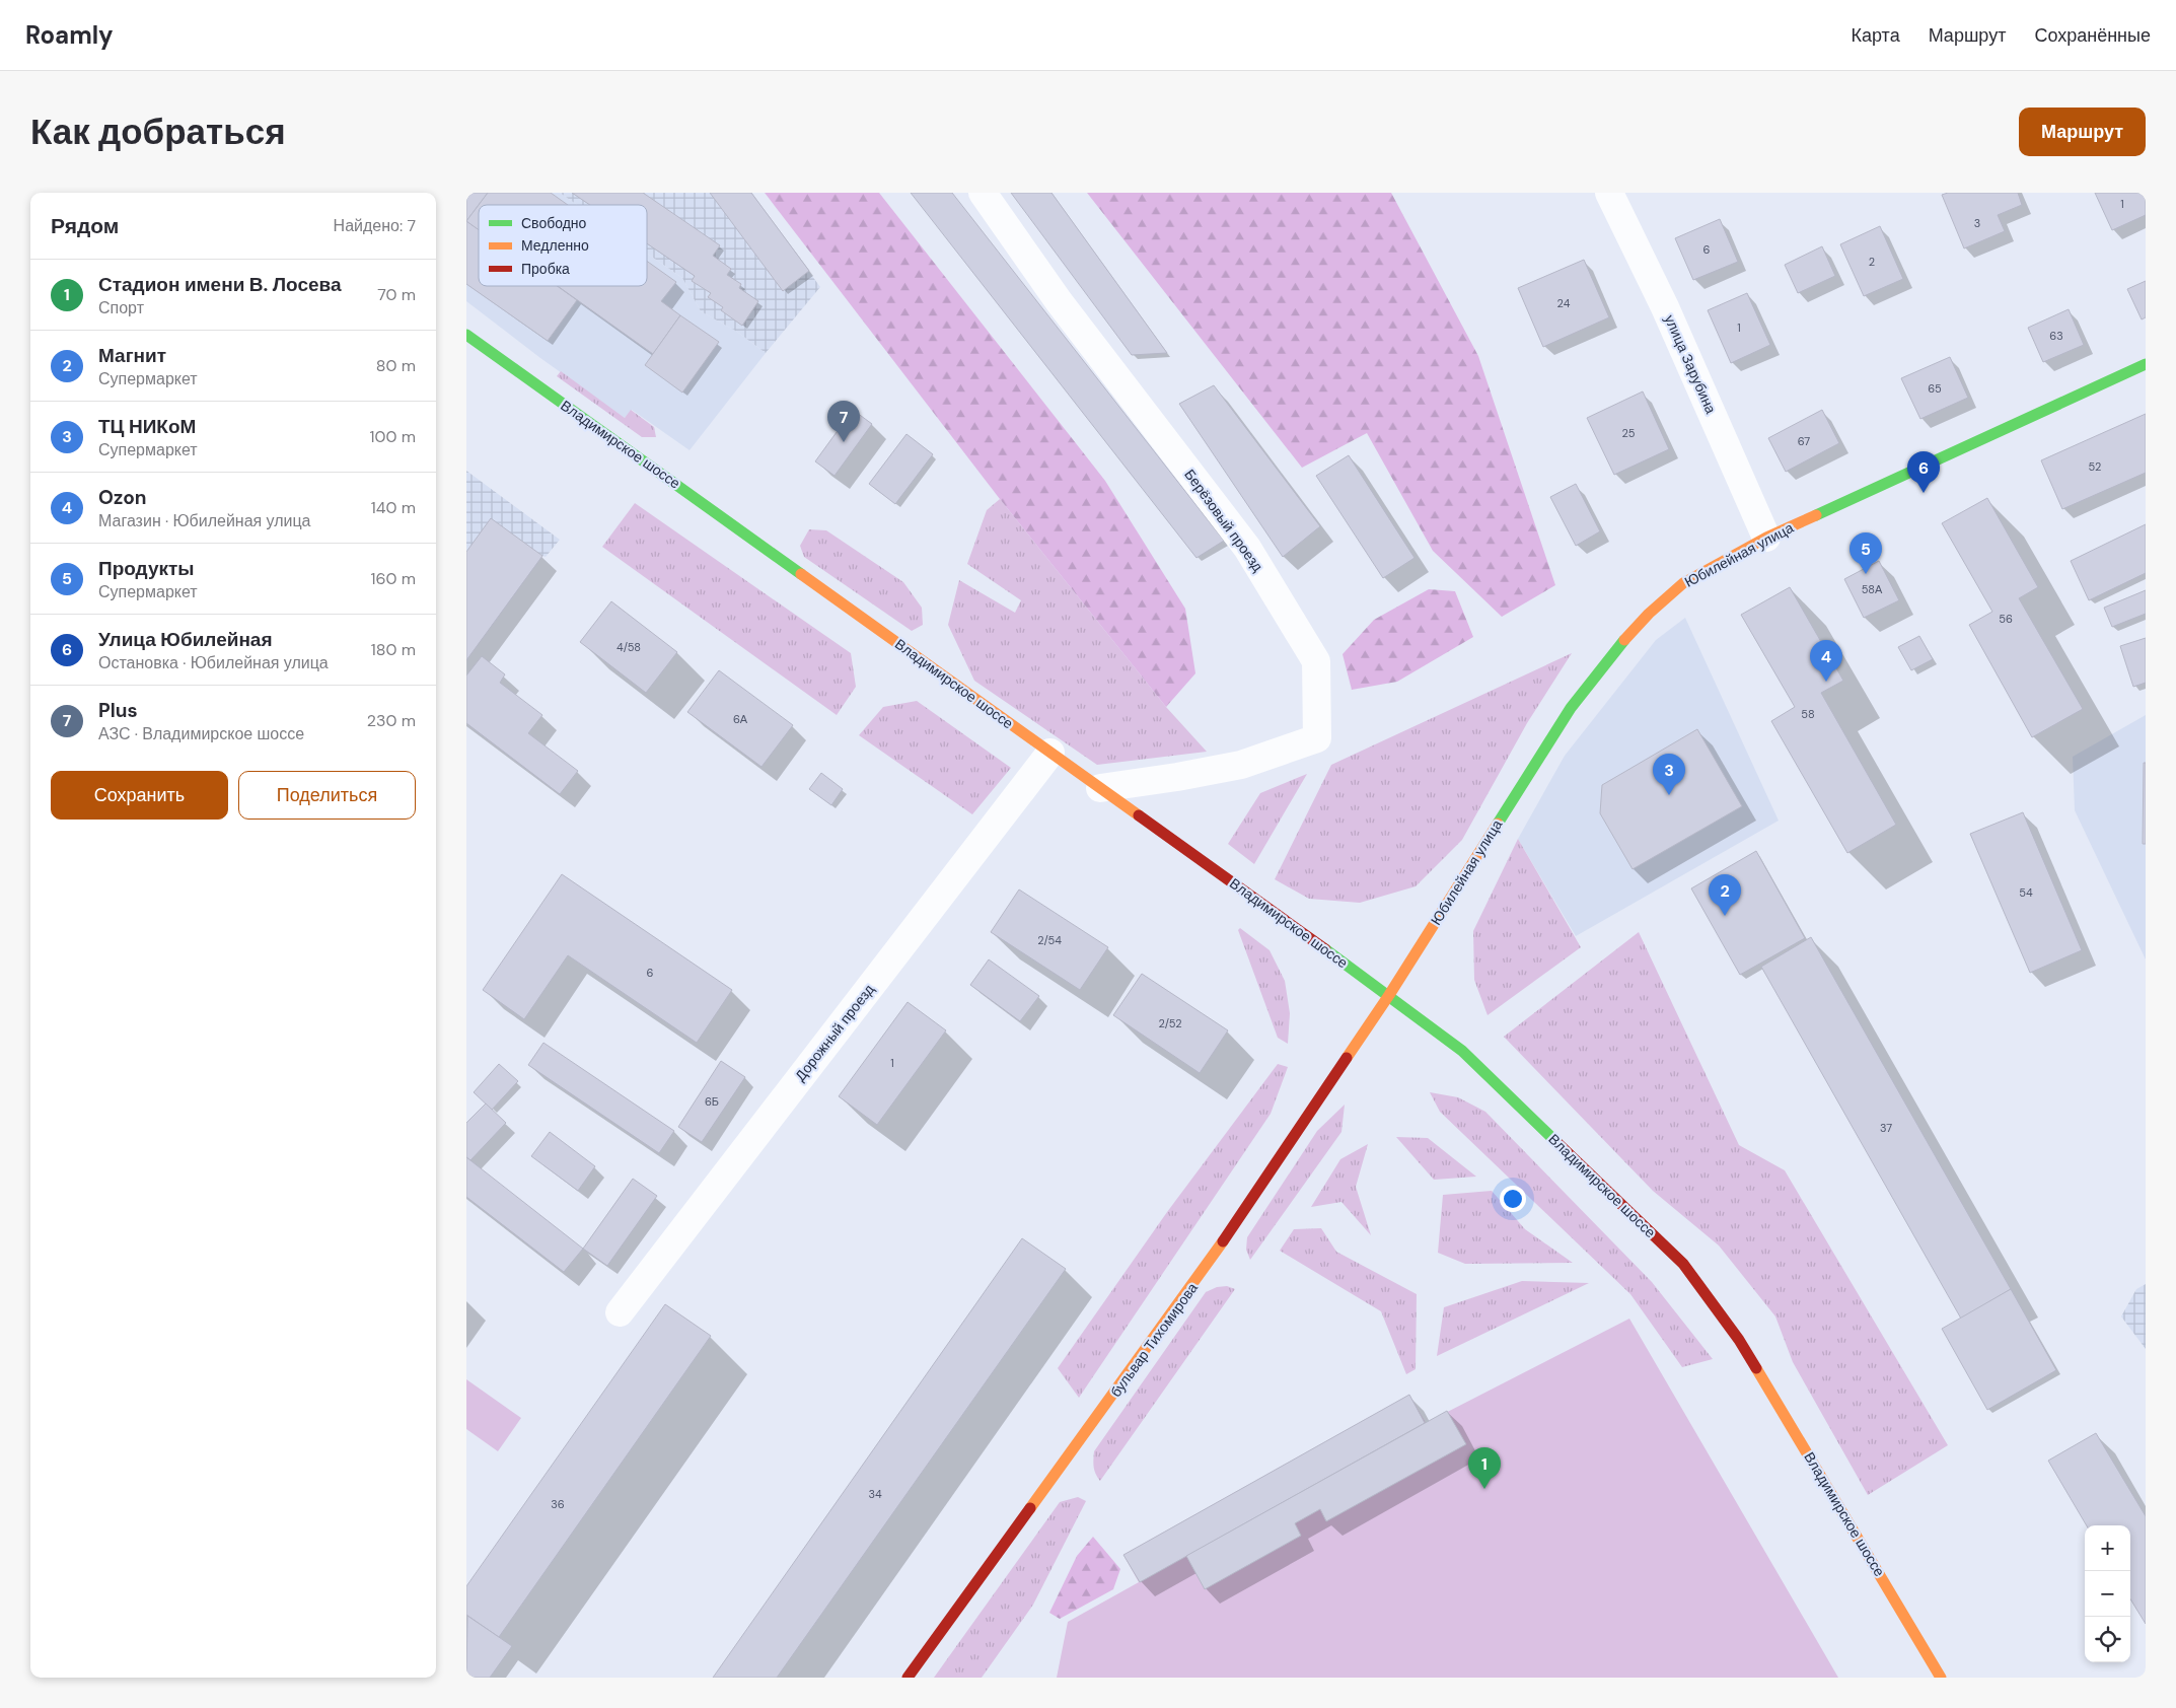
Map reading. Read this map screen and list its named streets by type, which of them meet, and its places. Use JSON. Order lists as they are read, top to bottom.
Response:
{
  "streets": {
    "main road": ["Владимирское шоссе", "Юбилейная улица", "бульвар Тихомирова"],
    "street": ["улица Зарубина", "Берёзовый проезд", "Дорожный проезд"]
  },
  "crossings": [
    ["улица Зарубина", "Юбилейная улица"],
    ["Владимирское шоссе", "Берёзовый проезд"],
    ["Владимирское шоссе", "Юбилейная улица"],
    ["Владимирское шоссе", "Дорожный проезд"],
    ["Владимирское шоссе", "бульвар Тихомирова"],
    ["Юбилейная улица", "бульвар Тихомирова"]
  ],
  "house_numbers": [
    "1",
    "3",
    "6",
    "2",
    "24",
    "1",
    "63",
    "65",
    "25",
    "67",
    "52",
    "58А",
    "56",
    "4/58",
    "58",
    "6А",
    "54",
    "2/54",
    "6",
    "2/52",
    "1",
    "6Б",
    "37",
    "34",
    "36"
  ],
  "legend": ["Свободно", "Медленно", "Пробка"],
  "page": {
    "header": "Roamly",
    "nav": ["Карта", "Маршрут", "Сохранённые"],
    "buttons": [
      "Маршрут",
      ["Сохранить", "Поделиться"]
    ],
    "title": "Как добраться",
    "heading": ["Рядом", "Найдено: 7"],
    "list": [
      {
        "mark": "1",
        "name": "Стадион имени В. Лосева",
        "note": "Спорт",
        "value": "70 m"
      },
      {
        "mark": "2",
        "name": "Магнит",
        "note": "Супермаркет",
        "value": "80 m"
      },
      {
        "mark": "3",
        "name": "ТЦ НИКоМ",
        "note": "Супермаркет",
        "value": "100 m"
      },
      {
        "mark": "4",
        "name": "Ozon",
        "note": "Магазин · Юбилейная улица",
        "value": "140 m"
      },
      {
        "mark": "5",
        "name": "Продукты",
        "note": "Супермаркет",
        "value": "160 m"
      },
      {
        "mark": "6",
        "name": "Улица Юбилейная",
        "note": "Остановка · Юбилейная улица",
        "value": "180 m"
      },
      {
        "mark": "7",
        "name": "Plus",
        "note": "АЗС · Владимирское шоссе",
        "value": "230 m"
      }
    ],
    "pins": [
      "7",
      "6",
      "5",
      "4",
      "3",
      "2",
      "1"
    ],
    "map_buttons": ["+", "−"]
  }
}
